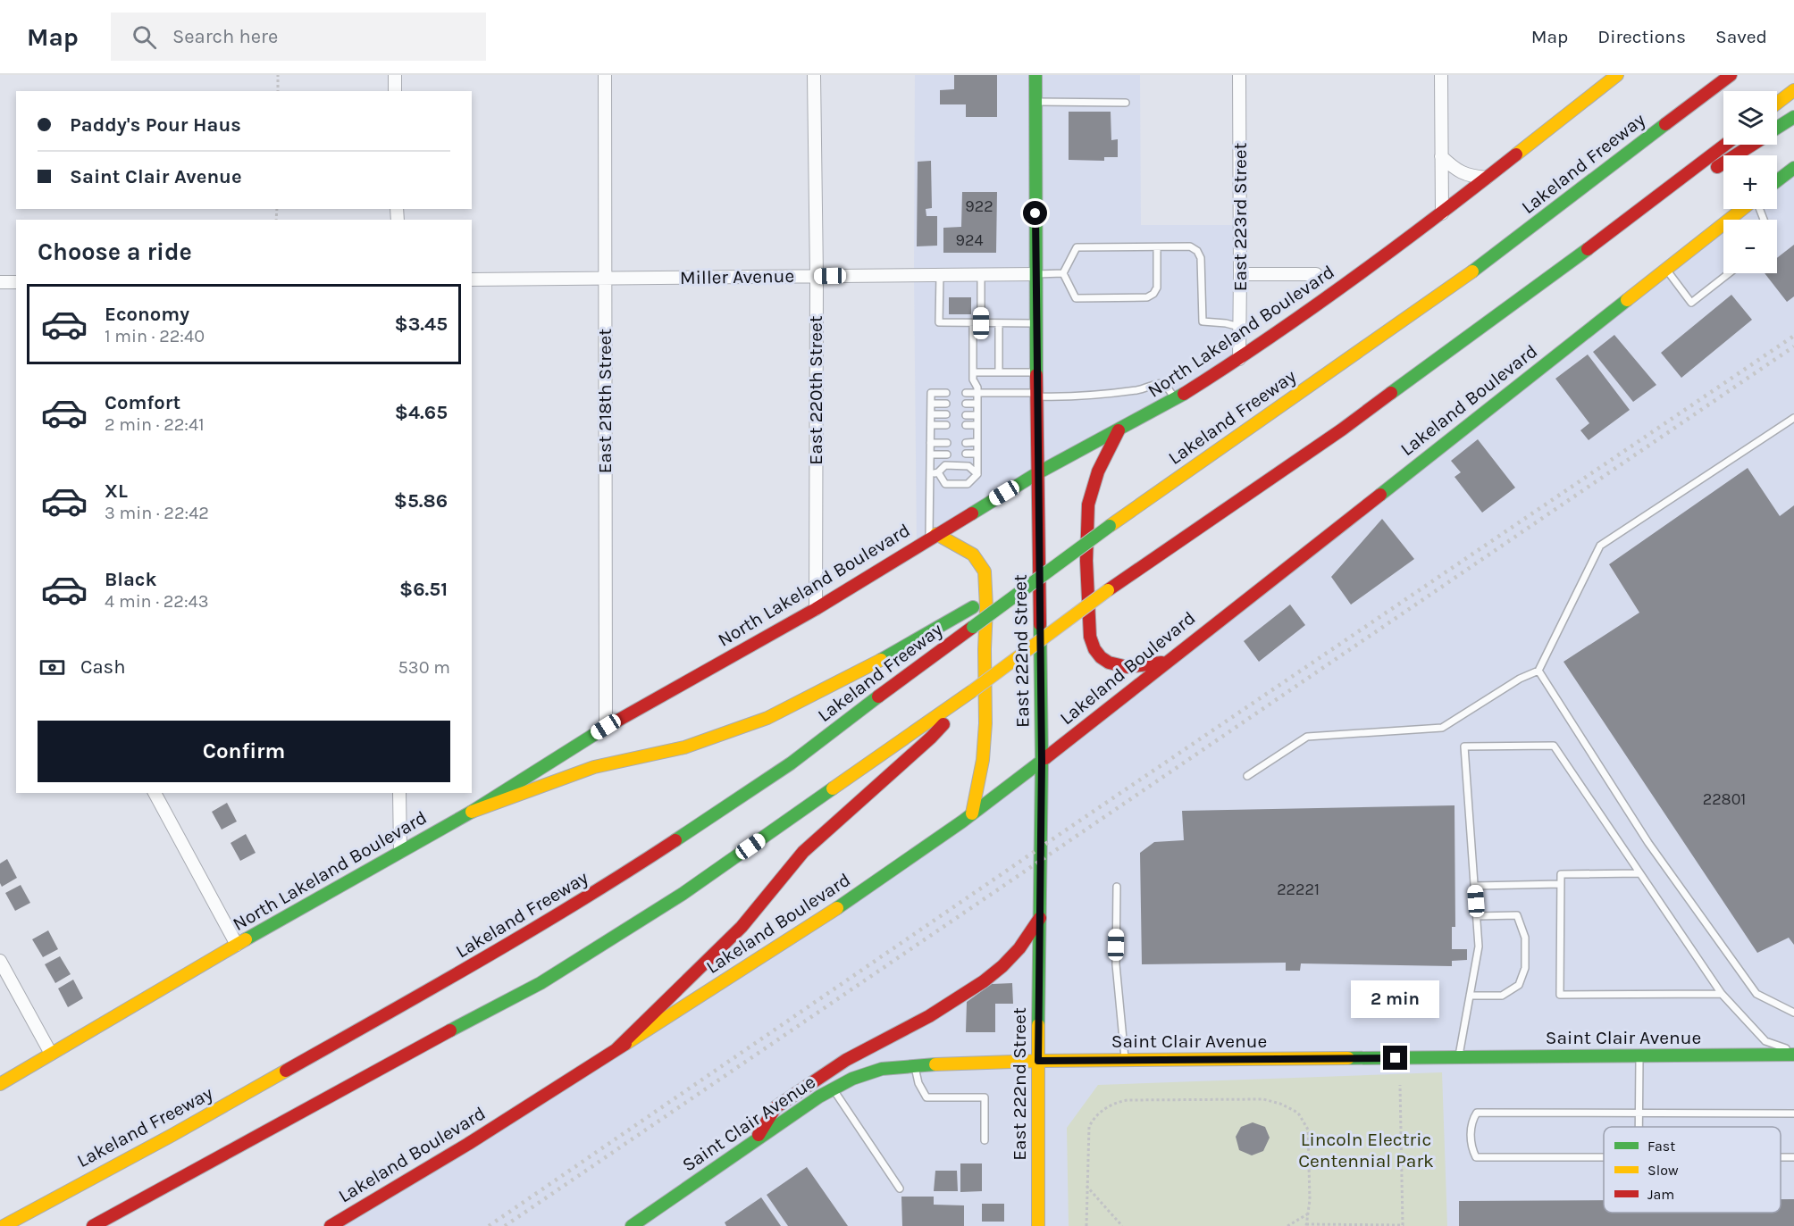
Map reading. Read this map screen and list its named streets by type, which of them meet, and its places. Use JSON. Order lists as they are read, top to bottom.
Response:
{
  "streets": {
    "main road": [
      "Lakeland Freeway",
      "North Lakeland Boulevard",
      "Lakeland Boulevard",
      "East 222nd Street",
      "Saint Clair Avenue"
    ],
    "street": [
      "East 223rd Street",
      "Miller Avenue",
      "East 220th Street",
      "East 218th Street"
    ]
  },
  "crossings": [
    ["East 223rd Street", "North Lakeland Boulevard"],
    ["Miller Avenue", "East 220th Street"],
    ["Miller Avenue", "East 218th Street"],
    ["Miller Avenue", "East 222nd Street"],
    ["North Lakeland Boulevard", "East 220th Street"],
    ["North Lakeland Boulevard", "East 218th Street"],
    ["North Lakeland Boulevard", "East 222nd Street"],
    ["Lakeland Boulevard", "East 222nd Street"],
    ["East 222nd Street", "Saint Clair Avenue"]
  ],
  "parks": ["Lincoln Electric Centennial Park"],
  "house_numbers": [
    "922",
    "924",
    "22801",
    "22221"
  ],
  "legend": ["Fast", "Slow", "Jam"],
  "page": {
    "header": "Map",
    "search": "Search here",
    "nav": ["Map", "Directions", "Saved"],
    "map_buttons": ["+", "−"],
    "banner": ["Paddy's Pour Haus", "Saint Clair Avenue"],
    "heading": "Choose a ride",
    "list": [
      {
        "name": "Economy",
        "note": "1 min · 22:40",
        "value": "$3.45"
      },
      {
        "name": "Comfort",
        "note": "2 min · 22:41",
        "value": "$4.65"
      },
      {
        "name": "XL",
        "note": "3 min · 22:42",
        "value": "$5.86"
      },
      {
        "name": "Black",
        "note": "4 min · 22:43",
        "value": "$6.51"
      }
    ],
    "pay": ["Cash", "530 m"],
    "buttons": "Confirm",
    "bubble": "2 min"
  }
}
